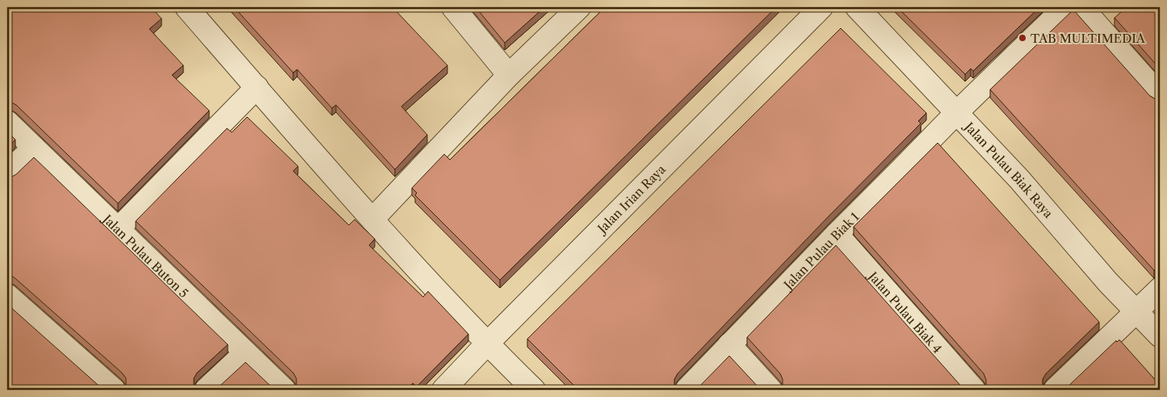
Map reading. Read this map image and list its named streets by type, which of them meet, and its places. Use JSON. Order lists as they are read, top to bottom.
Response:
{
  "streets": {
    "street": [
      "Jalan Pulau Biak Raya",
      "Jalan Irian Raya",
      "Jalan Pulau Biak 1",
      "Jalan Pulau Buton 5",
      "Jalan Pulau Biak 4"
    ]
  },
  "crossings": [
    ["Jalan Pulau Biak Raya", "Jalan Pulau Biak 1"],
    ["Jalan Pulau Biak 1", "Jalan Pulau Biak 4"]
  ],
  "places": ["TAB MULTIMEDIA"]
}
